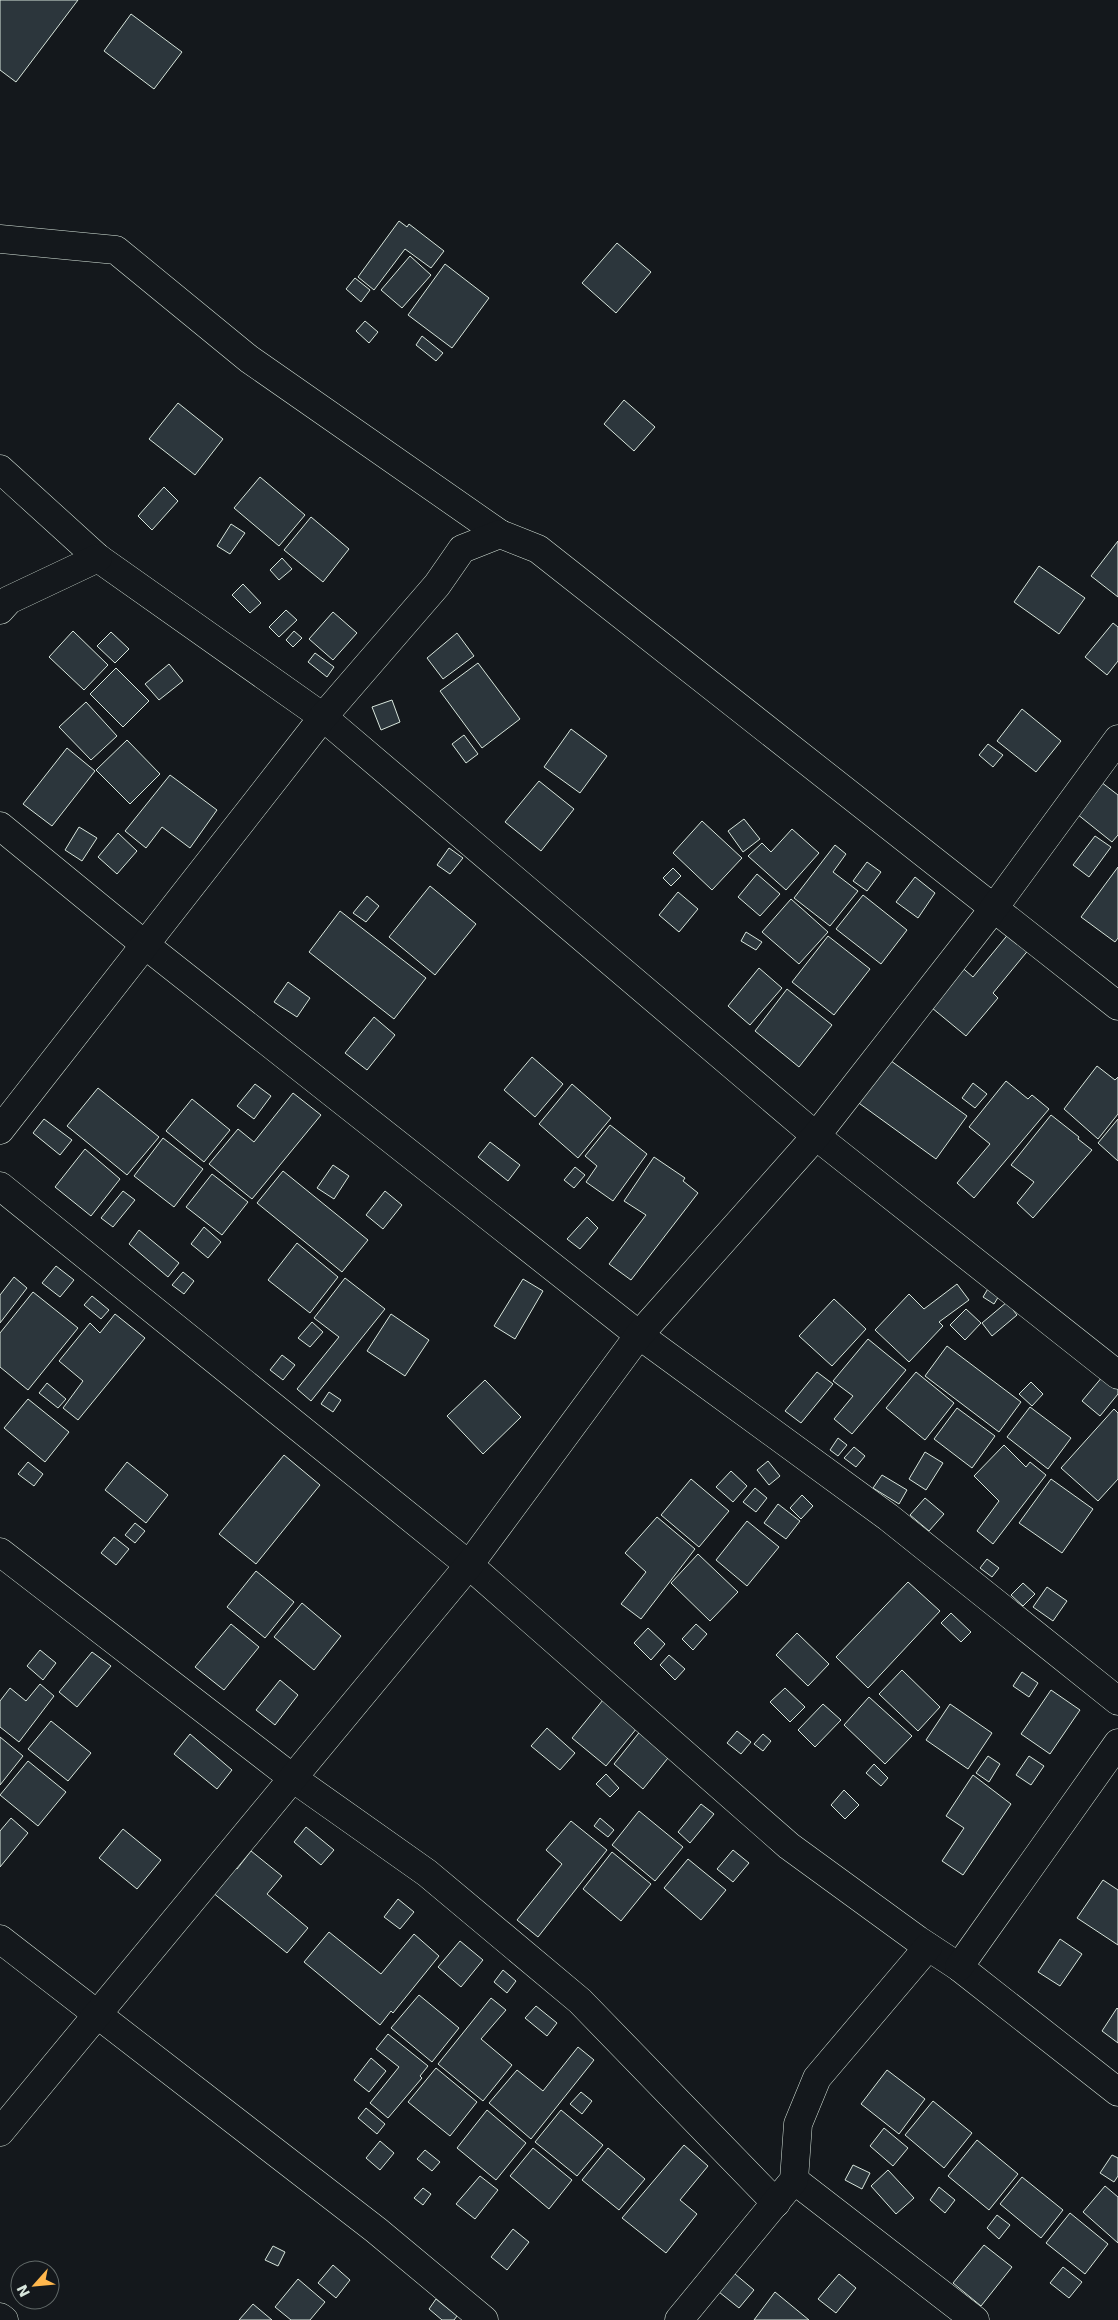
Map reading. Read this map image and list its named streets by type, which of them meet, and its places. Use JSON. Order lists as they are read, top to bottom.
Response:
{
  "north": "bottom left"
}
